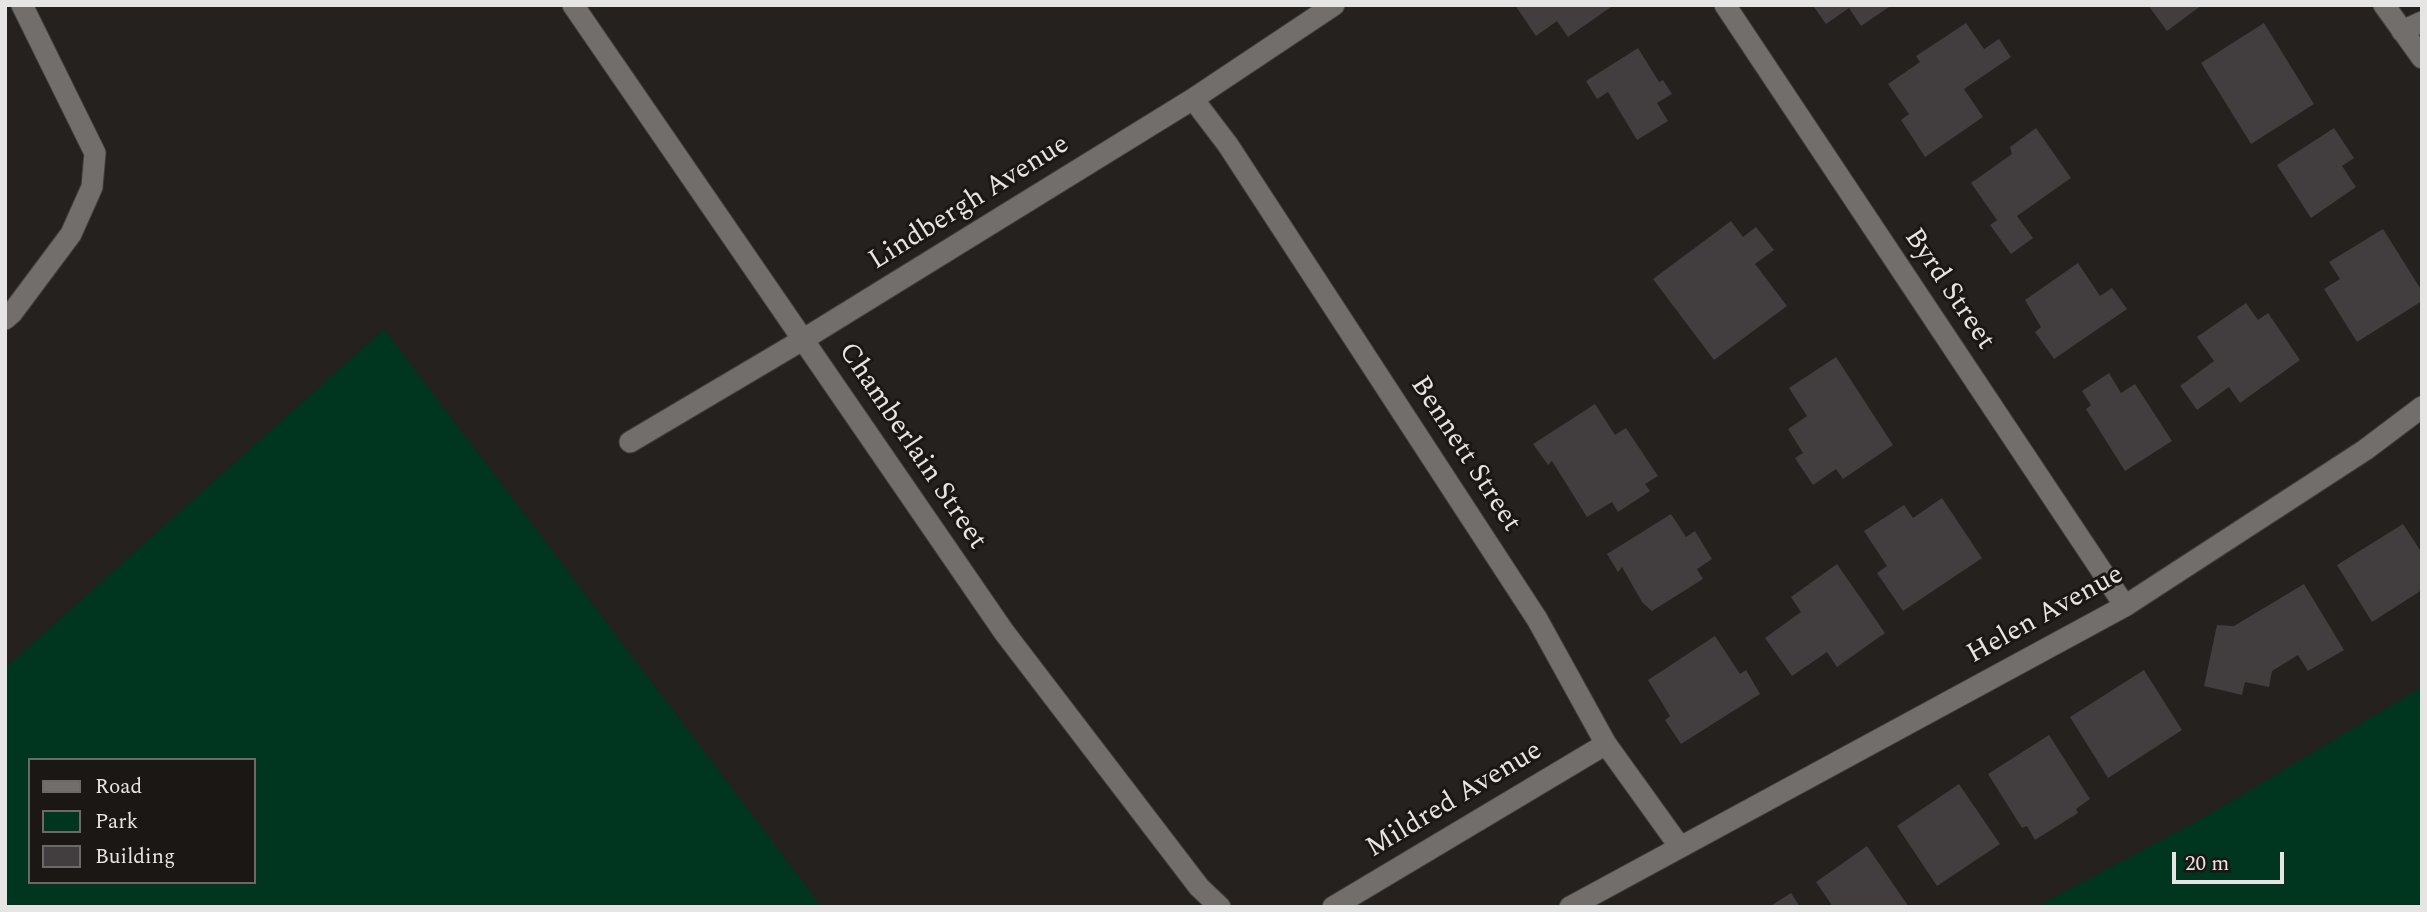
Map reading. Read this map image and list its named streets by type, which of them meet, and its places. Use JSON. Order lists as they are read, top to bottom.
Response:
{
  "streets": {
    "street": [
      "Lindbergh Avenue",
      "Byrd Street",
      "Chamberlain Street",
      "Bennett Street",
      "Helen Avenue",
      "Mildred Avenue"
    ]
  },
  "crossings": [
    ["Lindbergh Avenue", "Chamberlain Street"],
    ["Lindbergh Avenue", "Bennett Street"],
    ["Byrd Street", "Helen Avenue"],
    ["Bennett Street", "Helen Avenue"],
    ["Bennett Street", "Mildred Avenue"]
  ],
  "legend": ["Road", "Park", "Building"],
  "scale_bar": "20 m"
}
